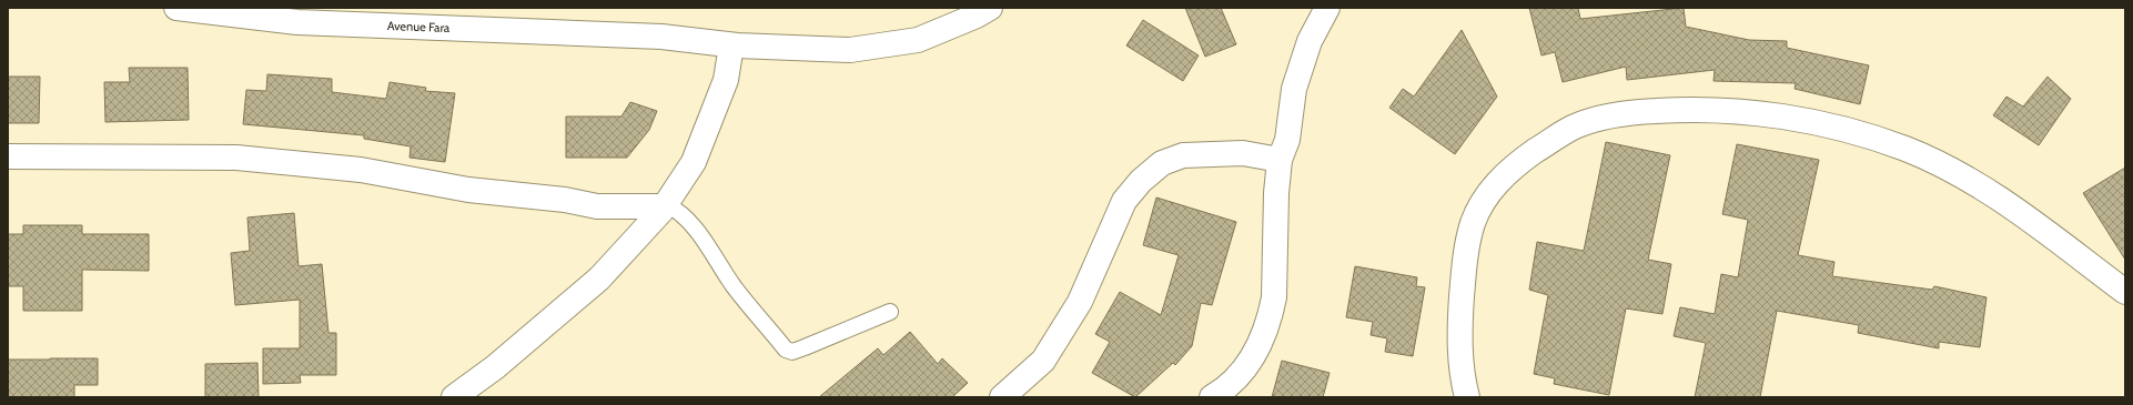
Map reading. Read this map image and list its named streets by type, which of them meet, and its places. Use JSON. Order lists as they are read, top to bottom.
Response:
{
  "streets": {
    "street": ["Avenue Fara"]
  }
}
